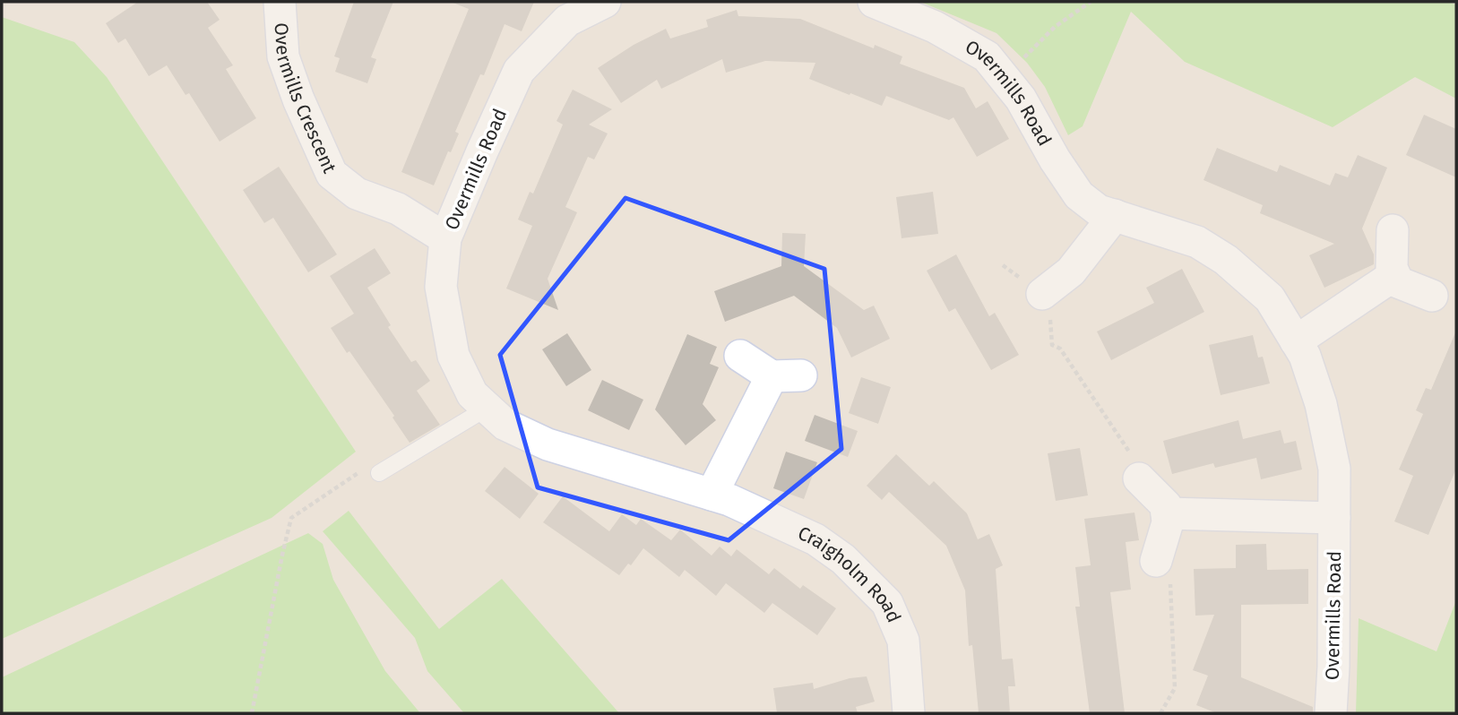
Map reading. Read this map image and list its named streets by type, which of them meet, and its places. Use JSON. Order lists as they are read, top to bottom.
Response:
{
  "streets": {
    "street": ["Overmills Crescent", "Overmills Road", "Craigholm Road"]
  },
  "crossings": [
    ["Overmills Crescent", "Overmills Road"],
    ["Overmills Road", "Craigholm Road"]
  ]
}
